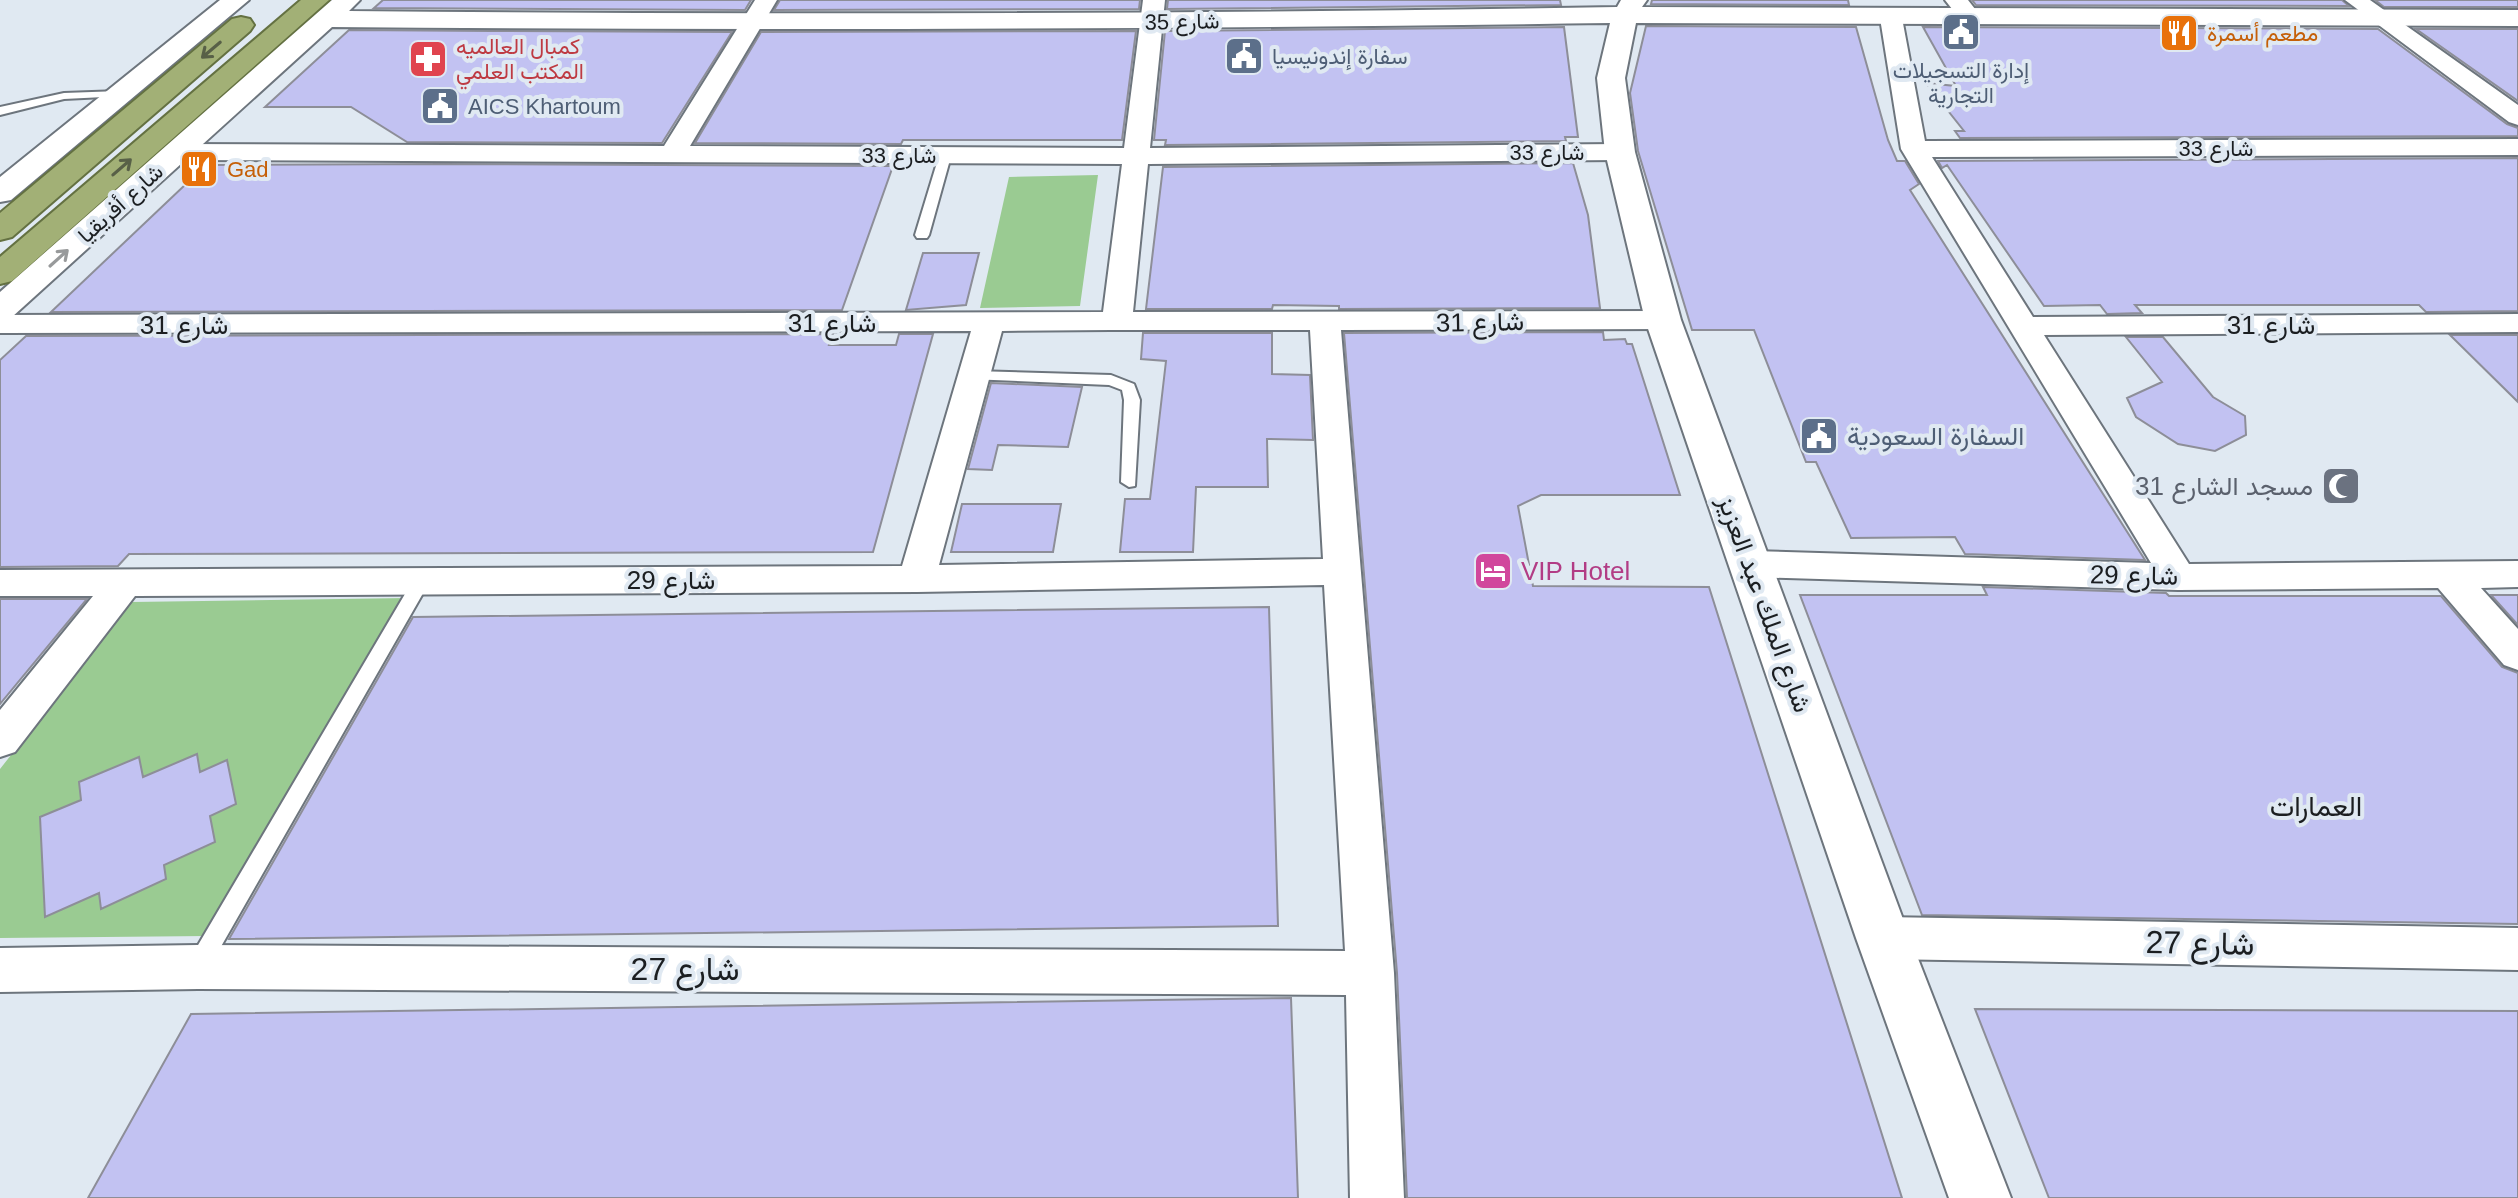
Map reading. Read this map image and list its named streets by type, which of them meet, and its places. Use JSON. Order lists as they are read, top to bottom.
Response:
{
  "streets": {
    "highway": ["شارع أفريقيا"],
    "street": [
      "شارع 35",
      "شارع 33",
      "شارع 31",
      "شارع 29",
      "شارع الملك عبد العزيز",
      "شارع 27"
    ]
  },
  "crossings": [
    ["شارع 35", "شارع أفريقيا"],
    ["شارع 35", "شارع الملك عبد العزيز"],
    ["شارع 33", "شارع أفريقيا"],
    ["شارع 33", "شارع الملك عبد العزيز"],
    ["شارع 31", "شارع الملك عبد العزيز"],
    ["شارع 29", "شارع الملك عبد العزيز"],
    ["شارع الملك عبد العزيز", "شارع 27"]
  ],
  "districts": ["العمارات"],
  "places": {
    "public building": [
      "إدارة التسجيلات التجارية",
      "سفارة إندونيسيا",
      "AICS Khartoum",
      "السفارة السعودية"
    ],
    "restaurant": ["مطعم أسمرة", "Gad"],
    "pharmacy": ["كمبال العالميه المكتب العلمي"],
    "mosque": ["مسجد الشارع 31"],
    "hotel": ["VIP Hotel"]
  }
}
